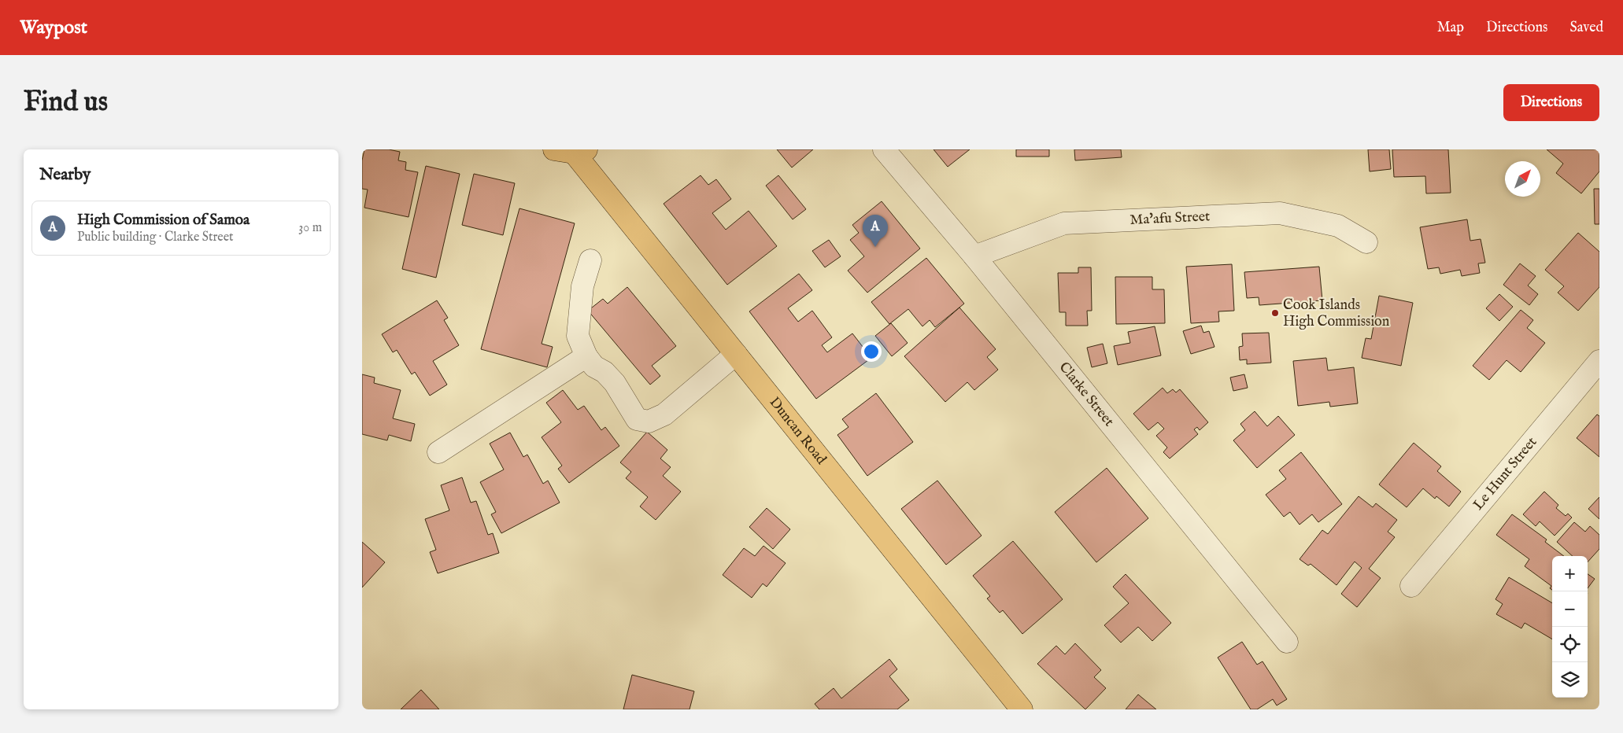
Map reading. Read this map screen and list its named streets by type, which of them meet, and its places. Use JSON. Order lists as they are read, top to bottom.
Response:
{
  "streets": {
    "main road": ["Duncan Road"],
    "street": ["Ma'afu Street", "Clarke Street", "Le Hunt Street"]
  },
  "crossings": [
    ["Ma'afu Street", "Clarke Street"]
  ],
  "places": ["Cook Islands High Commission"],
  "north": "top right",
  "page": {
    "header": "Waypost",
    "nav": ["Map", "Directions", "Saved"],
    "buttons": "Directions",
    "title": "Find us",
    "heading": "Nearby",
    "list": [
      {
        "mark": "A",
        "name": "High Commission of Samoa",
        "note": "Public building · Clarke Street",
        "value": "30 m"
      }
    ],
    "pins": "A",
    "map_buttons": ["+", "−"]
  }
}
